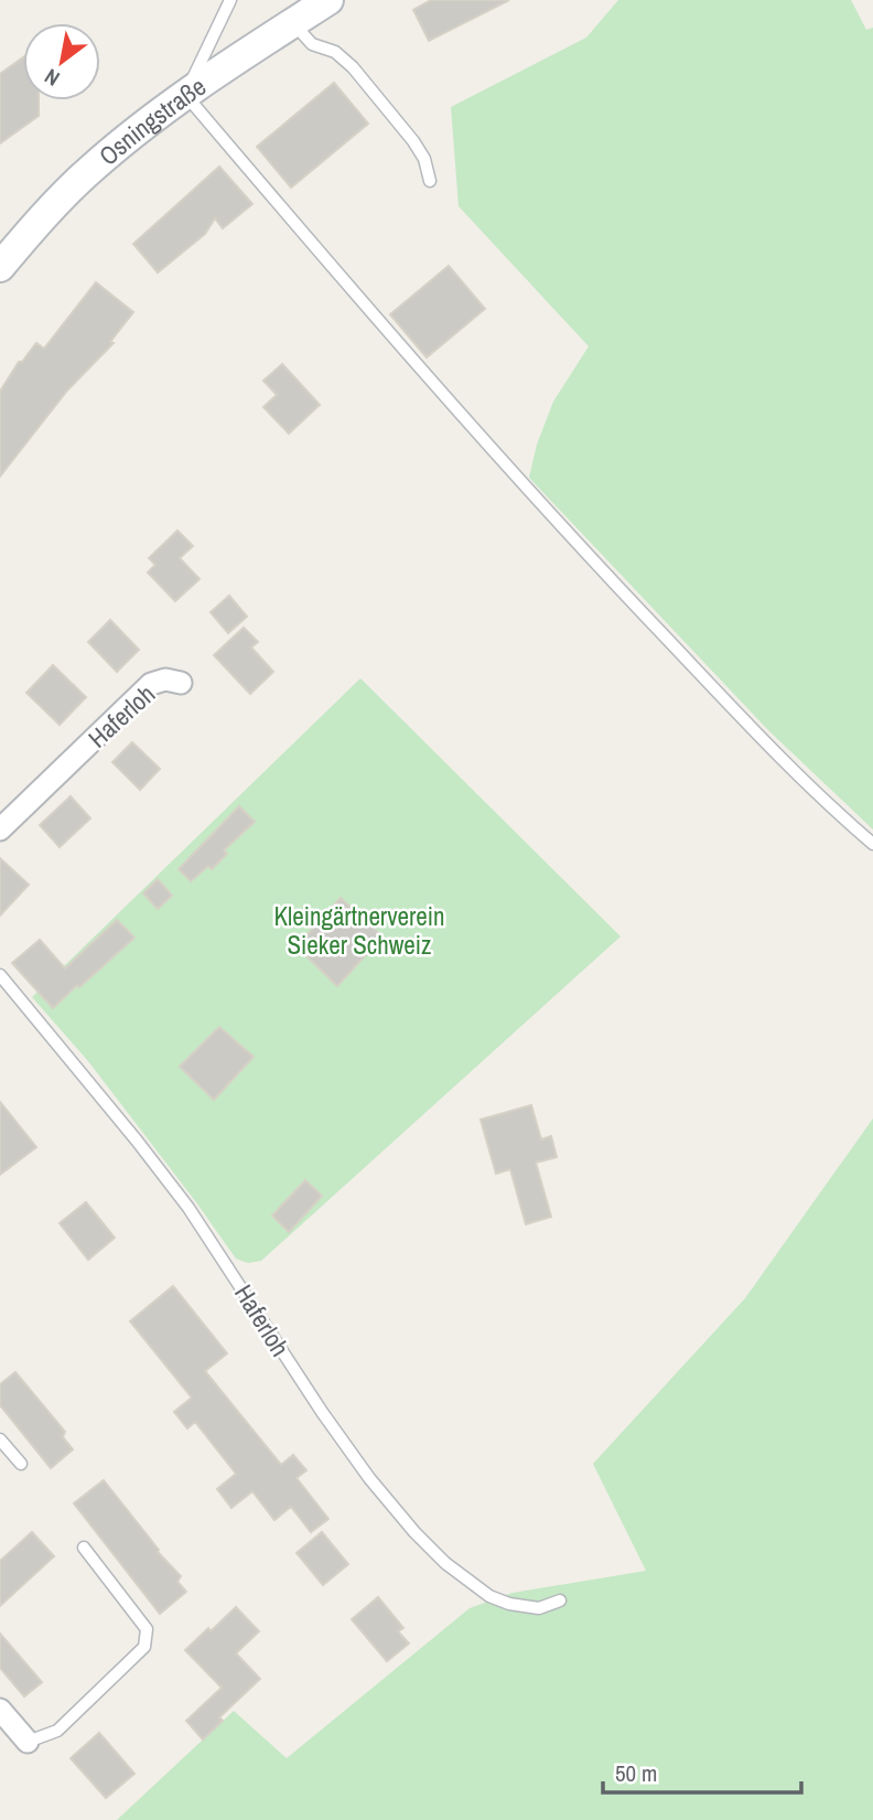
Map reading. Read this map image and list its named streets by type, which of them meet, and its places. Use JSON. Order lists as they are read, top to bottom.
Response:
{
  "streets": {
    "main road": ["Osningstraße"],
    "street": ["Haferloh"]
  },
  "parks": ["Kleingärtnerverein Sieker Schweiz"],
  "scale_bar": "50 m",
  "north": "bottom left"
}
